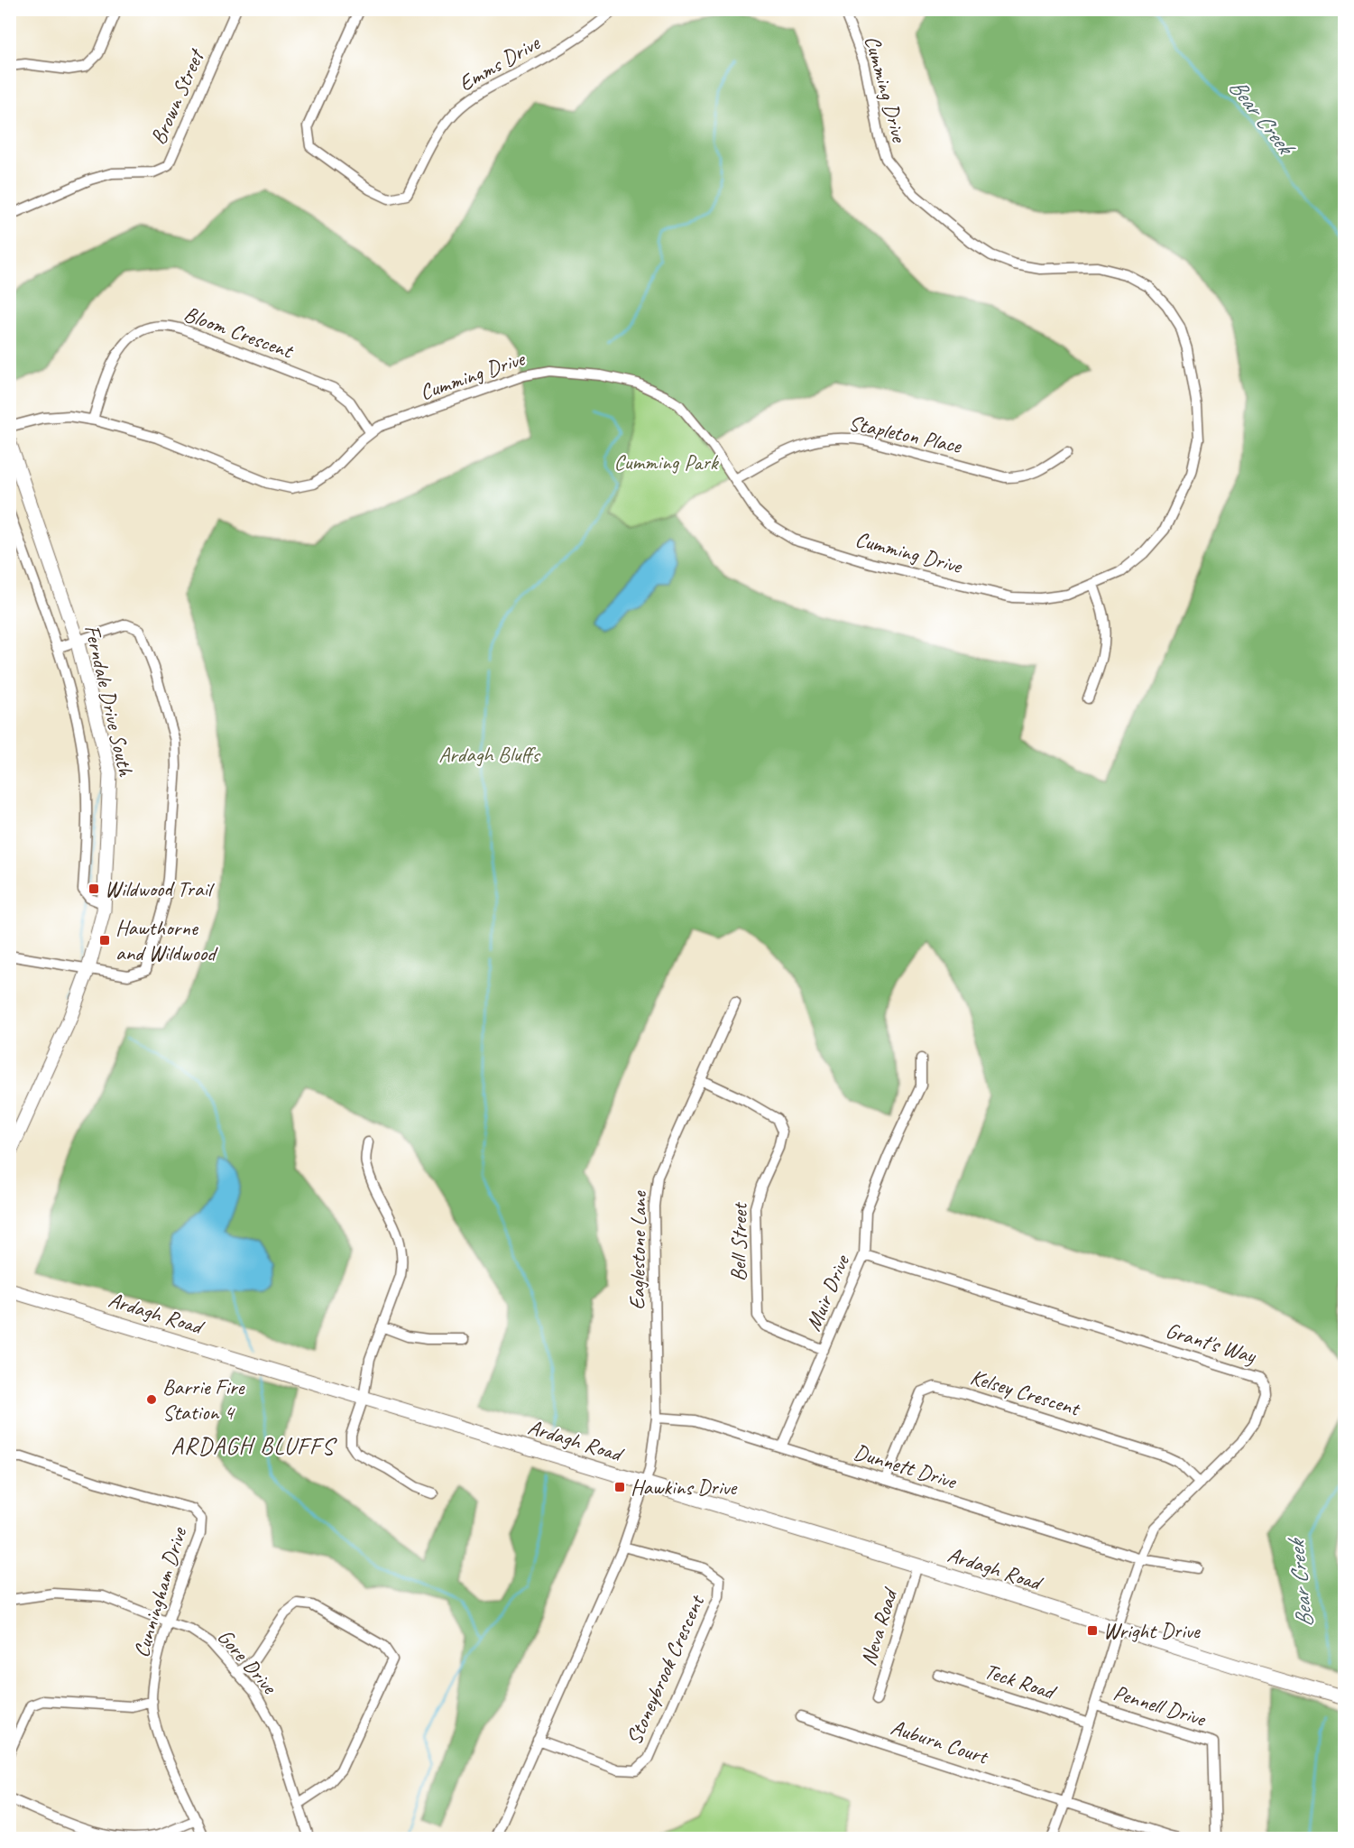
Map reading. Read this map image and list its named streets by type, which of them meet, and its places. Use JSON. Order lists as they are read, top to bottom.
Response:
{
  "streets": {
    "street": [
      "Emms Drive",
      "Cumming Drive",
      "Brown Street",
      "Bloom Crescent",
      "Stapleton Place",
      "Ferndale Drive South",
      "Bell Street",
      "Eaglestone Lane",
      "Muir Drive",
      "Ardagh Road",
      "Grant's Way",
      "Kelsey Crescent",
      "Dunnett Drive",
      "Cunningham Drive",
      "Neva Road",
      "Gore Drive",
      "Stoneybrook Crescent",
      "Teck Road",
      "Pennell Drive",
      "Auburn Court"
    ]
  },
  "crossings": [
    ["Cumming Drive", "Bloom Crescent"],
    ["Cumming Drive", "Stapleton Place"],
    ["Bell Street", "Eaglestone Lane"],
    ["Bell Street", "Muir Drive"],
    ["Eaglestone Lane", "Ardagh Road"],
    ["Eaglestone Lane", "Dunnett Drive"],
    ["Muir Drive", "Grant's Way"],
    ["Muir Drive", "Dunnett Drive"],
    ["Ardagh Road", "Grant's Way"],
    ["Ardagh Road", "Neva Road"],
    ["Grant's Way", "Kelsey Crescent"],
    ["Grant's Way", "Dunnett Drive"],
    ["Kelsey Crescent", "Dunnett Drive"],
    ["Cunningham Drive", "Gore Drive"]
  ],
  "districts": ["ARDAGH BLUFFS"],
  "water": ["Bear Creek"],
  "parks": ["Cumming Park", "Ardagh Bluffs"],
  "places": {
    "transit": [
      "Wildwood Trail",
      "Hawthorne and Wildwood",
      "Hawkins Drive",
      "Wright Drive"
    ],
    "other": ["Barrie Fire Station 4"]
  }
}
